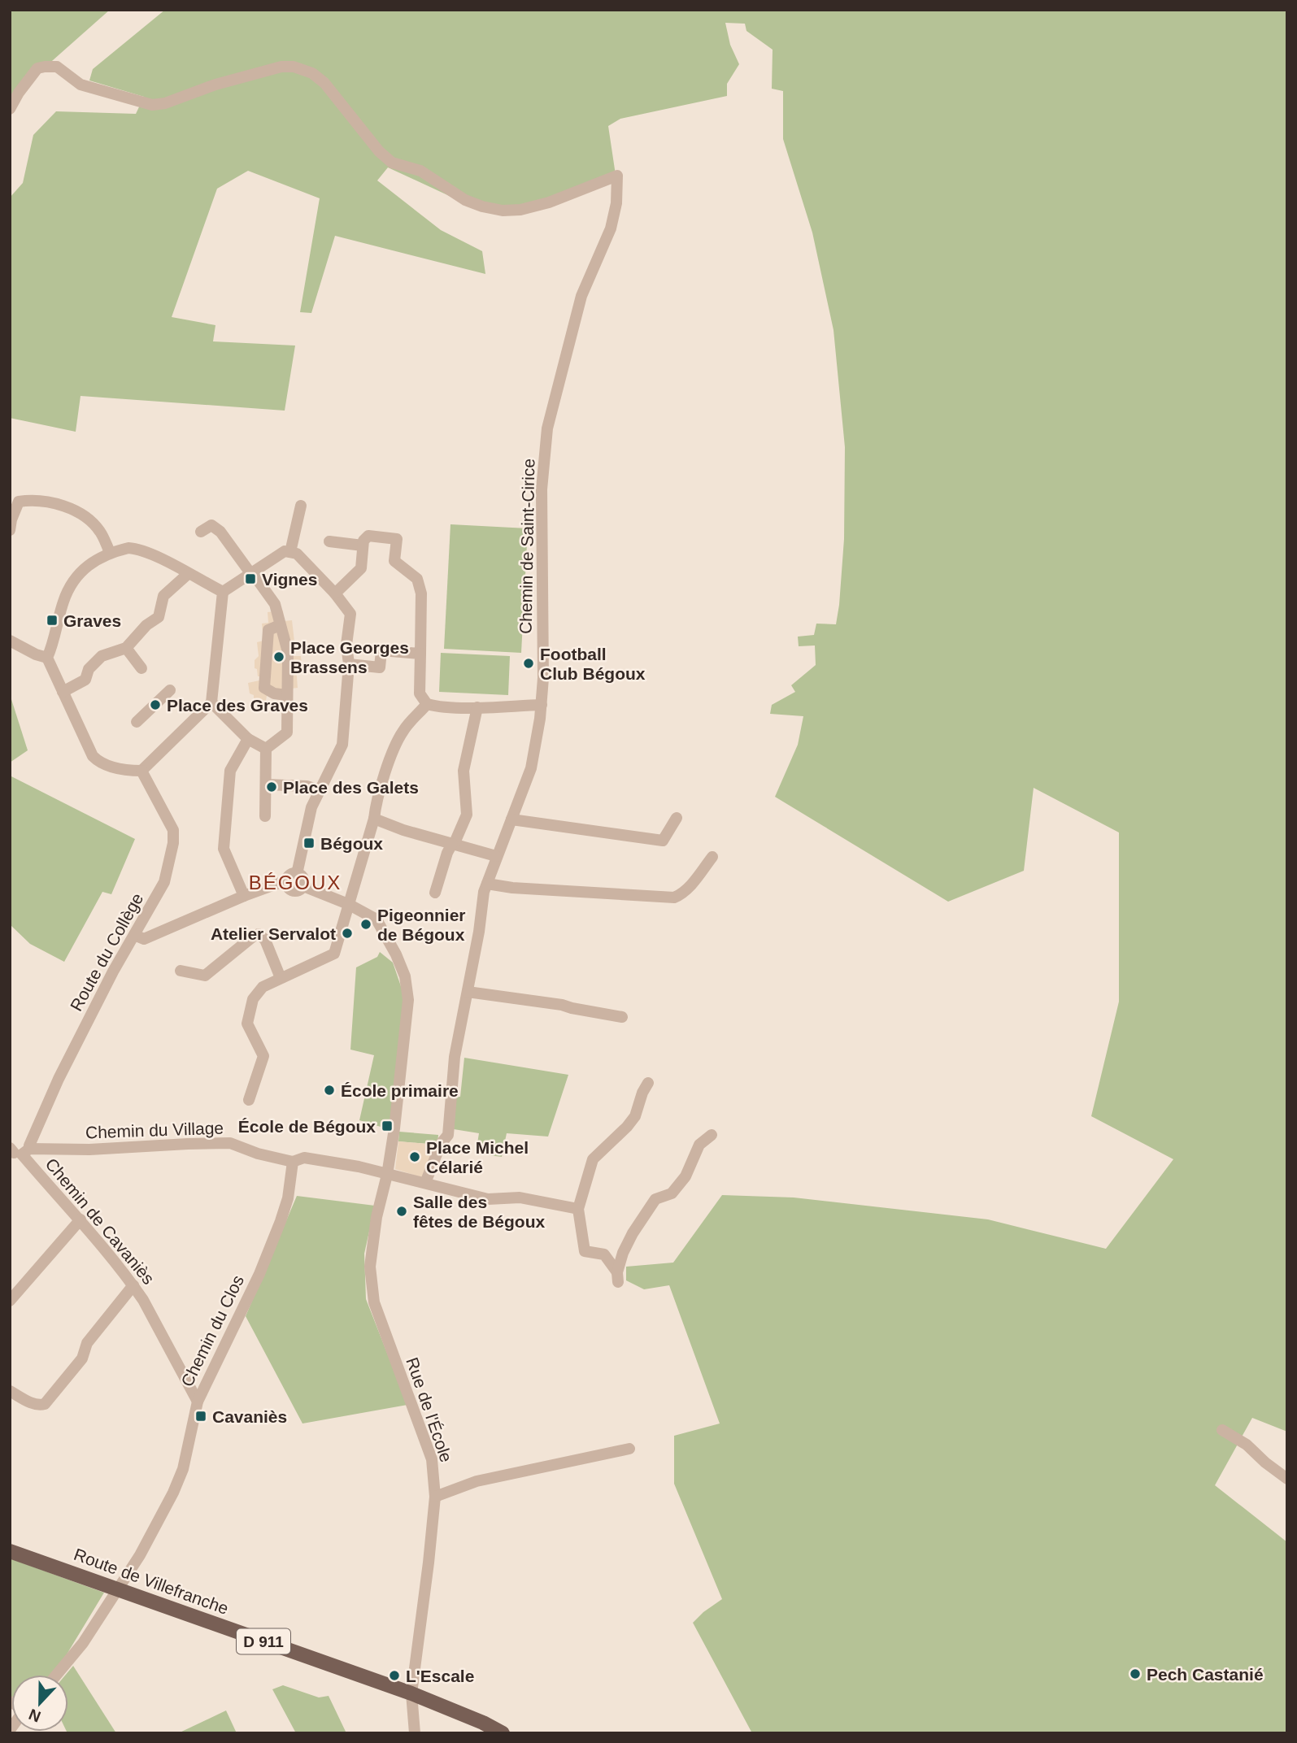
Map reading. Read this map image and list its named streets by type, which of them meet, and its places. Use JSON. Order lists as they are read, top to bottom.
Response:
{
  "streets": {
    "main road": ["Route de Villefranche", "D 911"],
    "street": [
      "Chemin de Saint-Cirice",
      "Route du Collège",
      "Chemin du Village",
      "Chemin de Cavaniès",
      "Chemin du Clos",
      "Rue de l'École"
    ]
  },
  "crossings": [
    ["Chemin de Saint-Cirice", "Chemin du Village"],
    ["Route du Collège", "Chemin du Village"],
    ["Route du Collège", "Chemin de Cavaniès"],
    ["Chemin du Village", "Chemin de Cavaniès"],
    ["Chemin du Village", "Chemin du Clos"],
    ["Chemin du Village", "Rue de l'École"],
    ["Chemin de Cavaniès", "Chemin du Clos"],
    ["Chemin du Clos", "Route de Villefranche"],
    ["Rue de l'École", "Route de Villefranche"]
  ],
  "districts": ["BÉGOUX"],
  "places": {
    "transit": [
      "Vignes",
      "Graves",
      "Bégoux",
      "École de Bégoux",
      "Cavaniès"
    ],
    "other": [
      "Place Georges Brassens",
      "Football Club Bégoux",
      "Place des Graves",
      "Place des Galets",
      "Pigeonnier de Bégoux",
      "Atelier Servalot",
      "École primaire",
      "Place Michel Célarié",
      "Salle des fêtes de Bégoux",
      "Pech Castanié",
      "L'Escale"
    ]
  },
  "north": "bottom"
}
